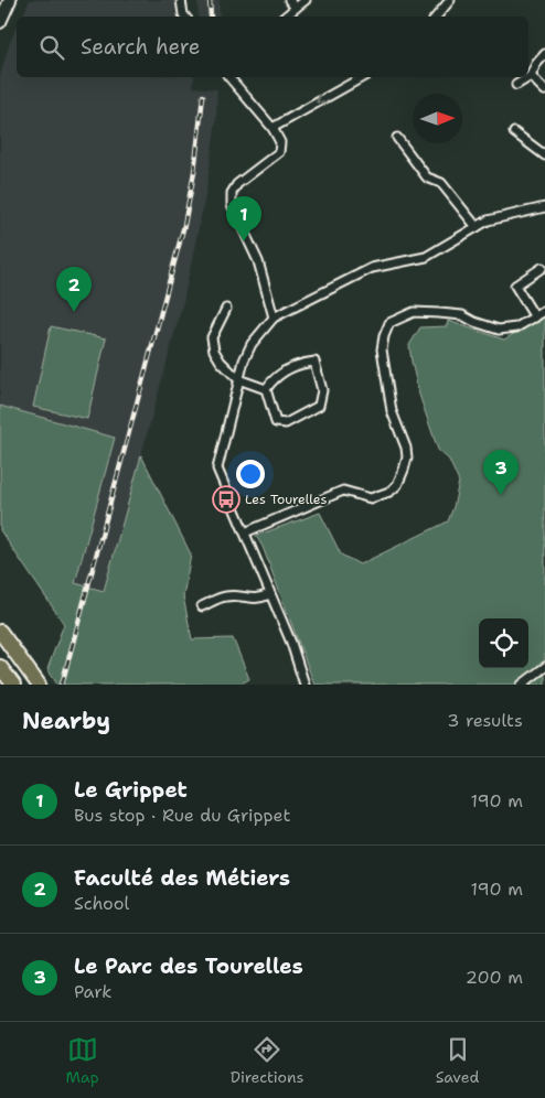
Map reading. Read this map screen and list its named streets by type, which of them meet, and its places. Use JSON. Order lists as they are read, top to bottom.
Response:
{
  "places": {
    "bus stop": ["Les Tourelles"]
  },
  "north": "right",
  "page": {
    "search": "Search here",
    "pins": ["1", "2", "3"],
    "heading": ["Nearby", "3 results"],
    "list": [
      {
        "mark": "1",
        "name": "Le Grippet",
        "note": "Bus stop · Rue du Grippet",
        "value": "190 m"
      },
      {
        "mark": "2",
        "name": "Faculté des Métiers",
        "note": "School",
        "value": "190 m"
      },
      {
        "mark": "3",
        "name": "Le Parc des Tourelles",
        "note": "Park",
        "value": "200 m"
      }
    ],
    "nav": ["Map", "Directions", "Saved"]
  }
}
